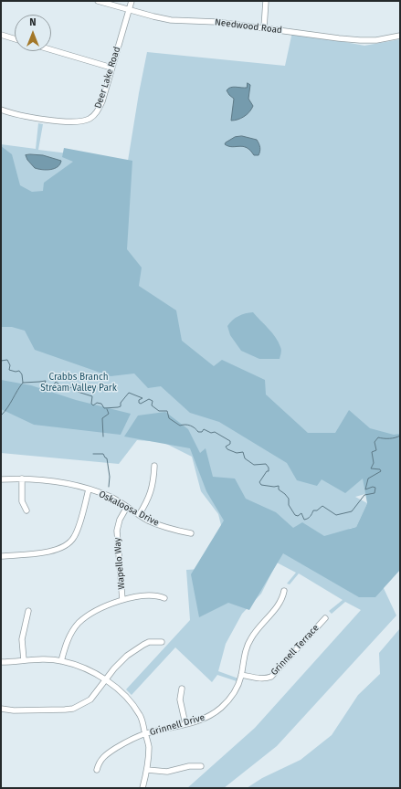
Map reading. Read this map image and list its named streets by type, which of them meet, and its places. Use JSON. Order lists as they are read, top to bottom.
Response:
{
  "streets": {
    "street": [
      "Needwood Road",
      "Deer Lake Road",
      "Oskaloosa Drive",
      "Wapello Way",
      "Grinnell Terrace",
      "Grinnell Drive"
    ]
  },
  "crossings": [
    ["Needwood Road", "Deer Lake Road"],
    ["Oskaloosa Drive", "Wapello Way"],
    ["Grinnell Terrace", "Grinnell Drive"]
  ],
  "parks": ["Crabbs Branch Stream Valley Park"],
  "north": "top"
}
